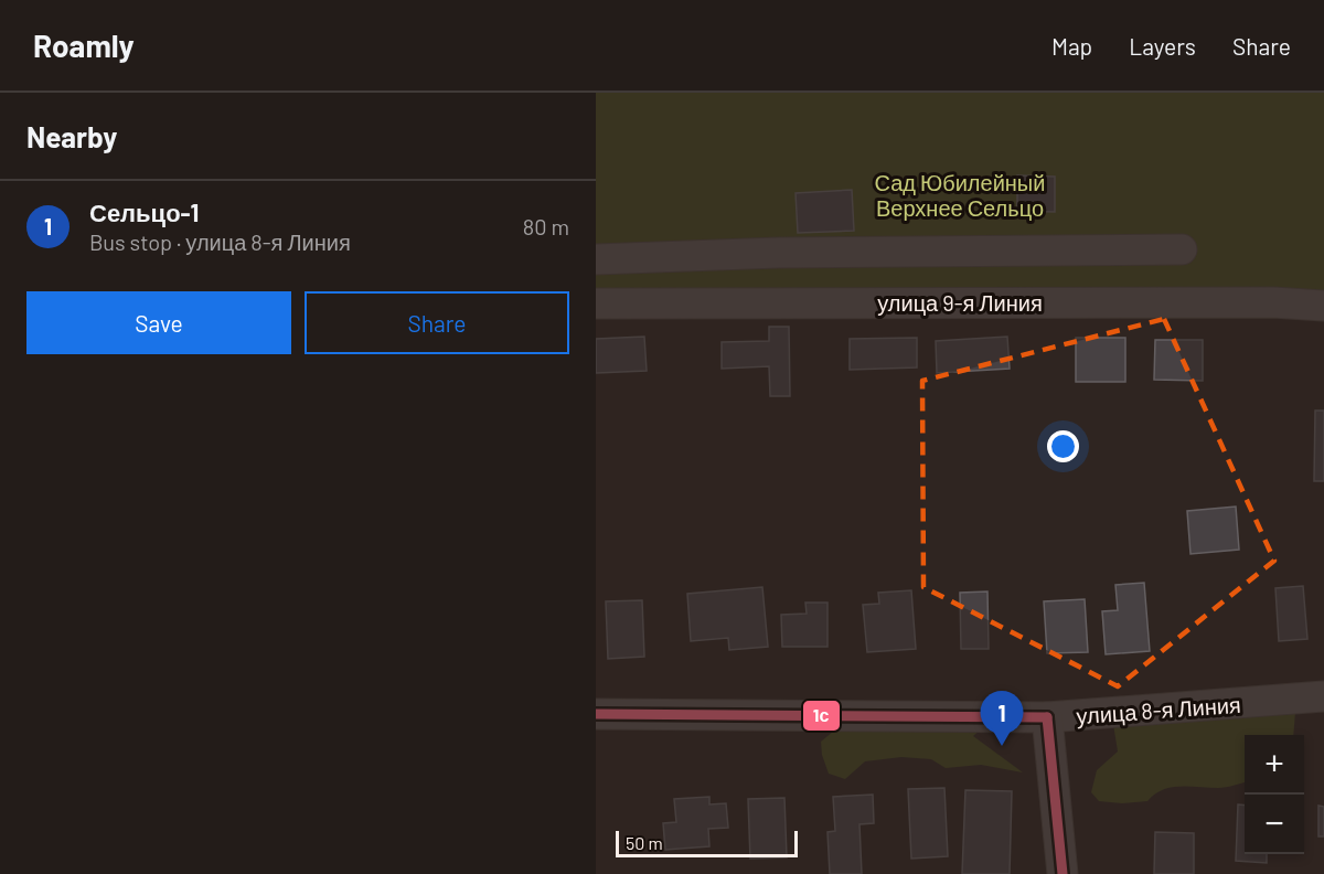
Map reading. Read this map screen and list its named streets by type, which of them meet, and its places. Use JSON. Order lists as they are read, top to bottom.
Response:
{
  "streets": {
    "street": ["улица 9-я Линия", "улица 8-я Линия"]
  },
  "parks": ["Сад Юбилейный Верхнее Сельцо"],
  "lines": ["transit line 1с"],
  "scale_bar": "50 m",
  "page": {
    "header": "Roamly",
    "nav": ["Map", "Layers", "Share"],
    "heading": "Nearby",
    "list": [
      {
        "mark": "1",
        "name": "Сельцо-1",
        "note": "Bus stop · улица 8-я Линия",
        "value": "80 m"
      }
    ],
    "buttons": ["Save", "Share"],
    "pins": "1",
    "map_buttons": ["+", "−"],
    "scale": "50 m"
  }
}
